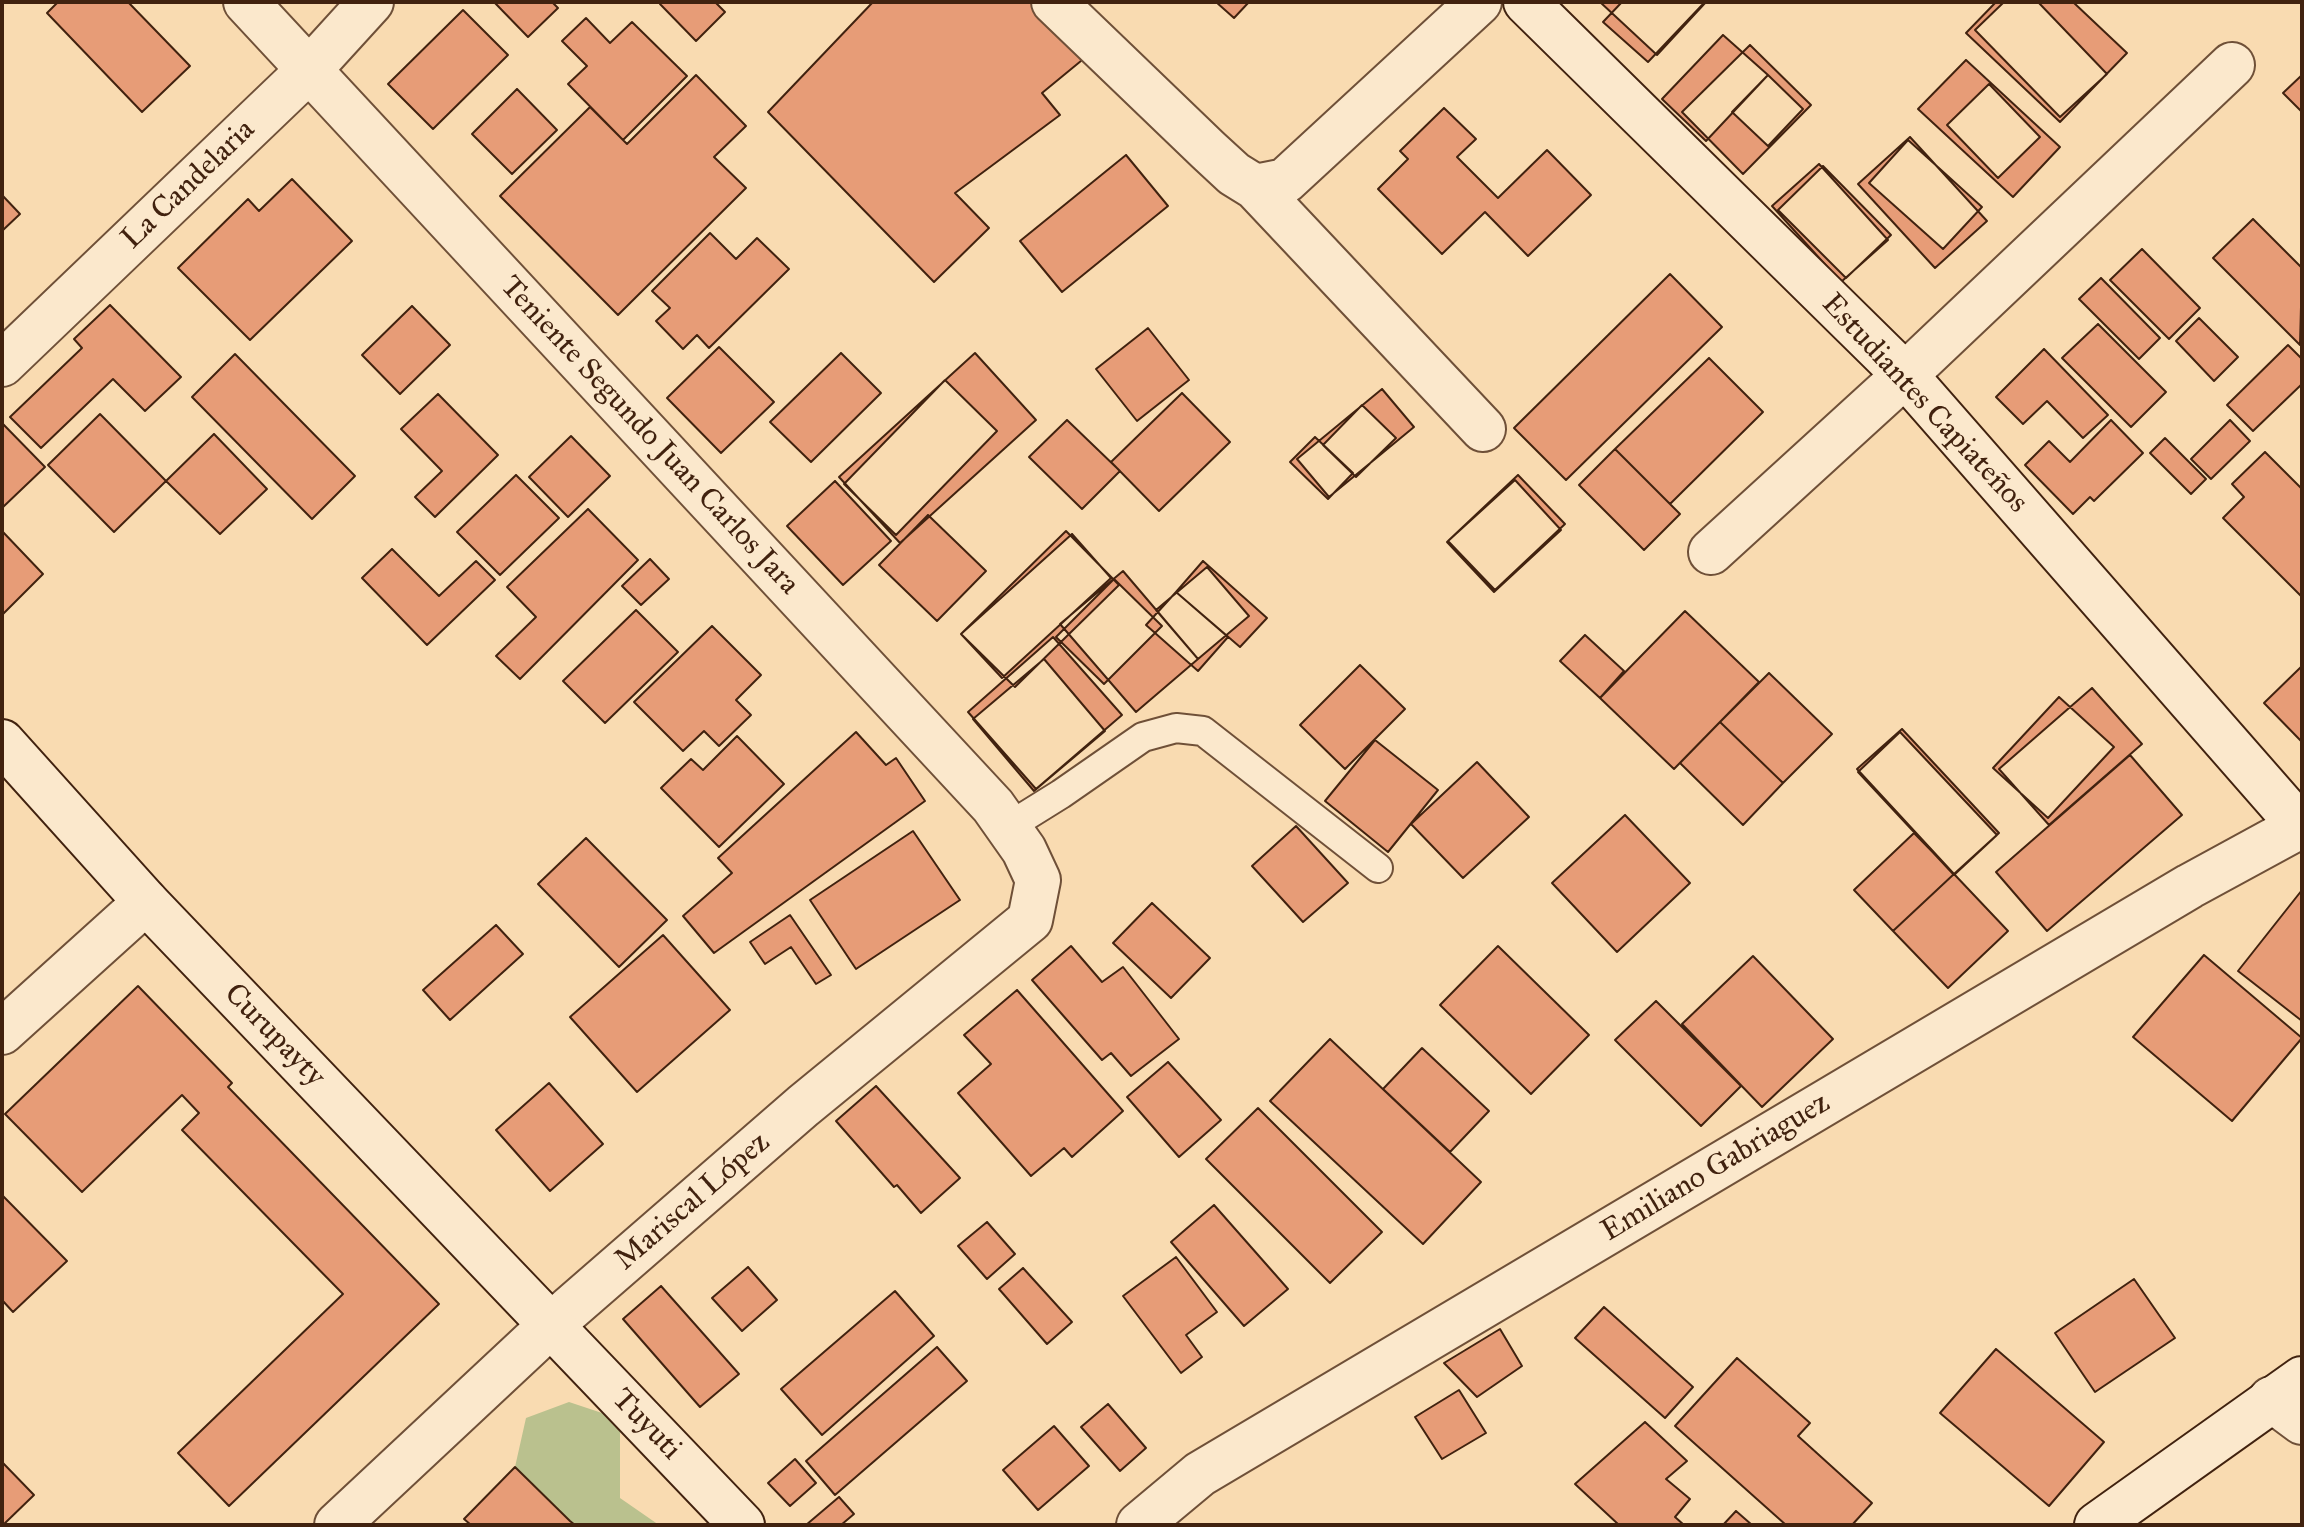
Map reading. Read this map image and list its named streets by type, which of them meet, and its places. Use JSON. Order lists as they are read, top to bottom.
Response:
{
  "streets": {
    "street": [
      "La Candelaria",
      "Estudiantes Capiateños",
      "Teniente Segundo Juan Carlos Jara",
      "Curupayty",
      "Emiliano Gabriaguez",
      "Mariscal López",
      "Tuyuti"
    ]
  },
  "crossings": [
    ["La Candelaria", "Teniente Segundo Juan Carlos Jara"],
    ["Estudiantes Capiateños", "Emiliano Gabriaguez"],
    ["Teniente Segundo Juan Carlos Jara", "Mariscal López"],
    ["Curupayty", "Mariscal López"],
    ["Curupayty", "Tuyuti"],
    ["Mariscal López", "Tuyuti"]
  ]
}
